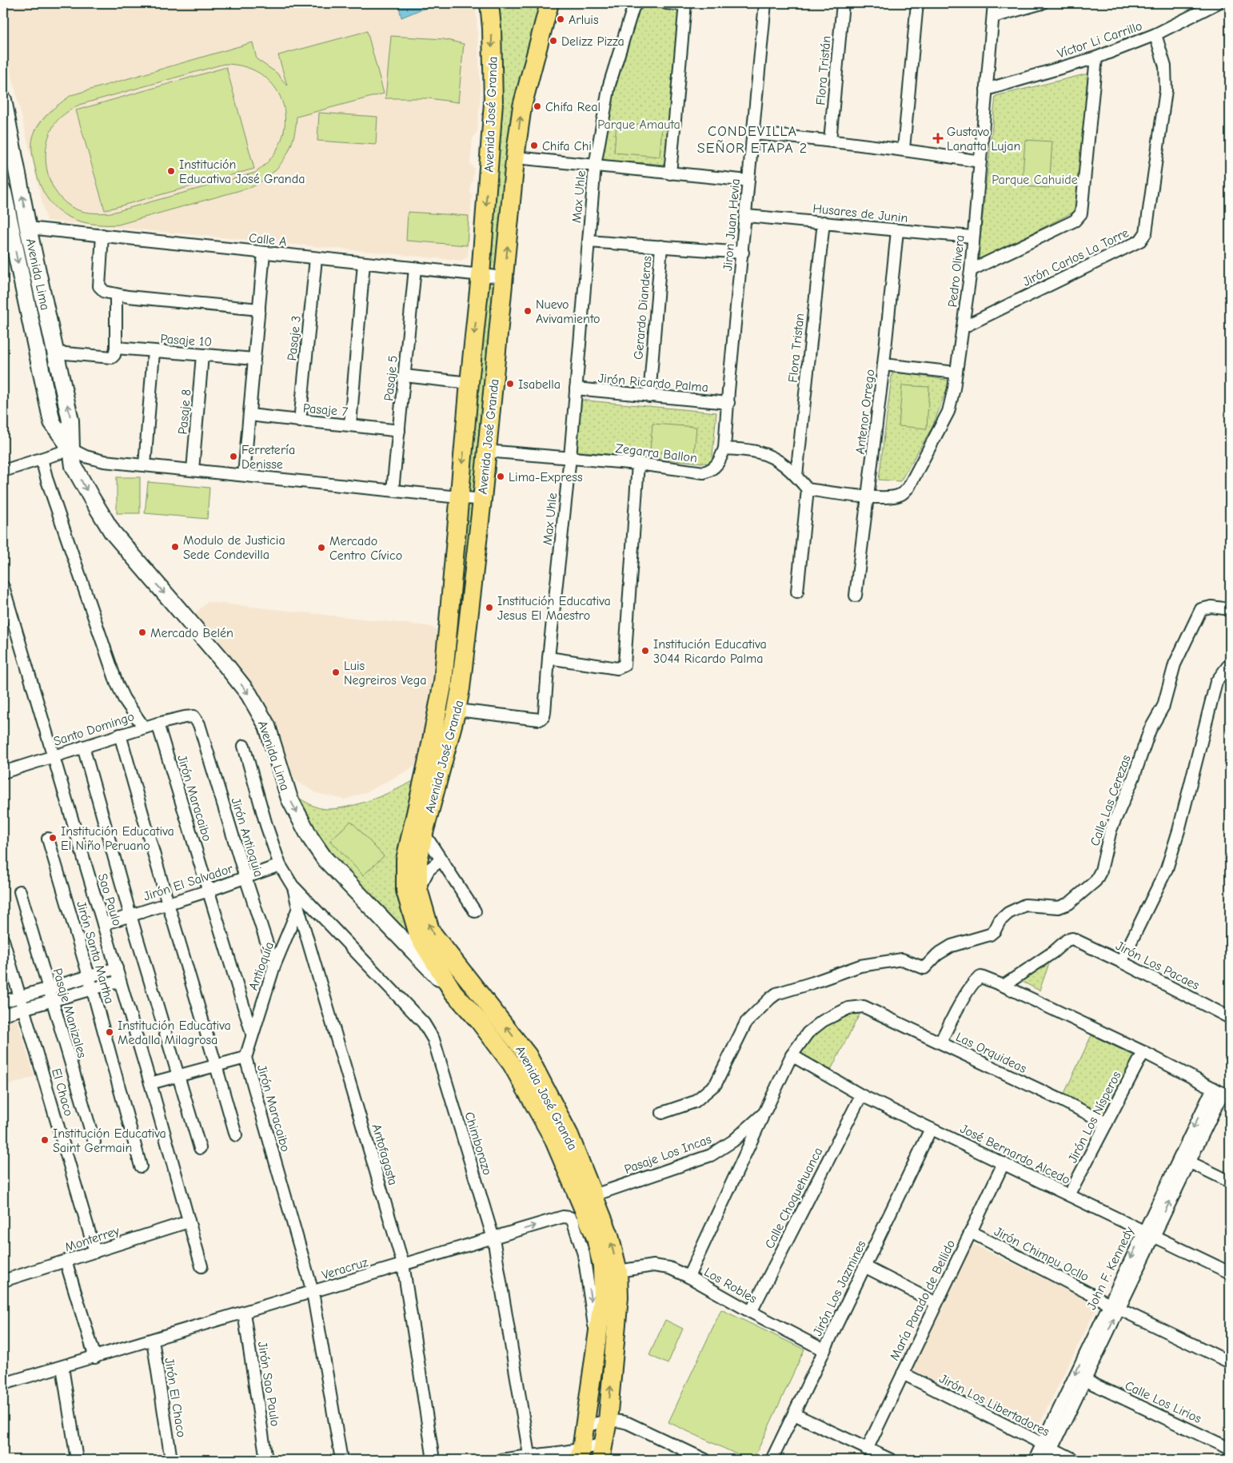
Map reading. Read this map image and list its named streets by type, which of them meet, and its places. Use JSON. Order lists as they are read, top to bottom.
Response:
{
  "streets": {
    "main road": ["Avenida José Granda", "Avenida Lima"],
    "street": [
      "Víctor Li Carrillo",
      "Flora Tristán",
      "Max Uhle",
      "Husares de Junin",
      "Jiron Juan Hevia",
      "Calle A",
      "Jirón Carlos La Torre",
      "Pedro Olivera",
      "Gerardo Dianderas",
      "Pasaje 3",
      "Pasaje 10",
      "Flora Tristan",
      "Pasaje 5",
      "Jirón Ricardo Palma",
      "Pasaje 7",
      "Pasaje 8",
      "Antenor Orrego",
      "Zegarra Ballon",
      "Santo Domingo",
      "Jirón Maracaibo",
      "Calle Las Cerezas",
      "Jirón Antioquia",
      "Jirón El Salvador",
      "Sao Paulo",
      "Jirón Santa Martha",
      "Jirón Los Pacaes",
      "Antioquía",
      "Pasaje Manizales",
      "Las Orquideas",
      "El Chaco",
      "Jirón Los Nísperos",
      "Chimborazo",
      "Pasaje Los Incas",
      "José Bernardo Alcedo",
      "Antofagasta",
      "Calle Choquehuanca",
      "Monterrey",
      "Jirón Chimpu Ocllo",
      "Veracruz",
      "John F. Kennedy",
      "Los Robles",
      "Jirón Los Jazmines",
      "María Parado de Bellido",
      "Jirón Sao Paulo",
      "Jirón El Chaco",
      "Calle Los Lirios",
      "Jirón Los Libertadores"
    ]
  },
  "crossings": [
    ["Víctor Li Carrillo", "Jirón Carlos La Torre"],
    ["Víctor Li Carrillo", "Pedro Olivera"],
    ["Avenida José Granda", "Max Uhle"],
    ["Avenida José Granda", "Calle A"],
    ["Avenida José Granda", "Avenida Lima"],
    ["Avenida José Granda", "Zegarra Ballon"],
    ["Avenida José Granda", "Pasaje Los Incas"],
    ["Avenida José Granda", "Veracruz"],
    ["Avenida José Granda", "Los Robles"],
    ["Max Uhle", "Jirón Ricardo Palma"],
    ["Max Uhle", "Zegarra Ballon"],
    ["Husares de Junin", "Jiron Juan Hevia"],
    ["Husares de Junin", "Pedro Olivera"],
    ["Husares de Junin", "Flora Tristan"],
    ["Husares de Junin", "Antenor Orrego"],
    ["Jiron Juan Hevia", "Jirón Ricardo Palma"],
    ["Jiron Juan Hevia", "Zegarra Ballon"],
    ["Calle A", "Avenida Lima"],
    ["Calle A", "Pasaje 3"],
    ["Calle A", "Pasaje 5"],
    ["Jirón Carlos La Torre", "Pedro Olivera"],
    ["Pedro Olivera", "Antenor Orrego"],
    ["Gerardo Dianderas", "Jirón Ricardo Palma"],
    ["Pasaje 3", "Pasaje 7"],
    ["Pasaje 10", "Pasaje 8"],
    ["Pasaje 5", "Pasaje 7"],
    ["Santo Domingo", "Jirón Maracaibo"],
    ["Santo Domingo", "Jirón Antioquia"],
    ["Santo Domingo", "Sao Paulo"],
    ["Jirón Maracaibo", "Jirón El Salvador"],
    ["Jirón Maracaibo", "Antioquía"],
    ["Jirón Maracaibo", "Veracruz"],
    ["Jirón Antioquia", "Jirón El Salvador"],
    ["Jirón Antioquia", "Antioquía"],
    ["Jirón El Salvador", "Sao Paulo"],
    ["Jirón El Salvador", "Antofagasta"],
    ["Sao Paulo", "Monterrey"],
    ["Antioquía", "Antofagasta"],
    ["Las Orquideas", "Jirón Los Nísperos"],
    ["Las Orquideas", "Pasaje Los Incas"],
    ["El Chaco", "Monterrey"],
    ["Jirón Los Nísperos", "José Bernardo Alcedo"],
    ["Chimborazo", "Antofagasta"],
    ["Chimborazo", "Veracruz"],
    ["Pasaje Los Incas", "José Bernardo Alcedo"],
    ["Pasaje Los Incas", "Los Robles"],
    ["José Bernardo Alcedo", "Calle Choquehuanca"],
    ["José Bernardo Alcedo", "John F. Kennedy"],
    ["José Bernardo Alcedo", "Jirón Los Jazmines"],
    ["José Bernardo Alcedo", "María Parado de Bellido"],
    ["Antofagasta", "Veracruz"],
    ["Calle Choquehuanca", "Los Robles"],
    ["Jirón Chimpu Ocllo", "John F. Kennedy"],
    ["Jirón Chimpu Ocllo", "María Parado de Bellido"],
    ["Veracruz", "Jirón Sao Paulo"],
    ["Veracruz", "Jirón El Chaco"],
    ["John F. Kennedy", "Calle Los Lirios"],
    ["John F. Kennedy", "Jirón Los Libertadores"],
    ["Los Robles", "Jirón Los Jazmines"],
    ["María Parado de Bellido", "Jirón Los Libertadores"]
  ],
  "districts": ["CONDEVILLA SEÑOR ETAPA 2"],
  "parks": ["Parque Amauta", "Parque Cahuide"],
  "places": {
    "other": [
      "Arluis",
      "Delizz Pizza",
      "Chifa Real",
      "Chifa Chi",
      "Institución Educativa José Granda",
      "Nuevo Avivamiento",
      "Isabella",
      "Ferretería Denisse",
      "Lima-Express",
      "Modulo de Justicia Sede Condevilla",
      "Mercado Centro Cívico",
      "Institución Educativa Jesus El Maestro",
      "Mercado Belén",
      "Institución Educativa 3044 Ricardo Palma",
      "Luis Negreiros Vega",
      "Institución Educativa El Niño Peruano",
      "Institución Educativa Medalla Milagrosa",
      "Institución Educativa Saint Germain"
    ],
    "health": ["Gustavo Lanatta Lujan"]
  }
}
